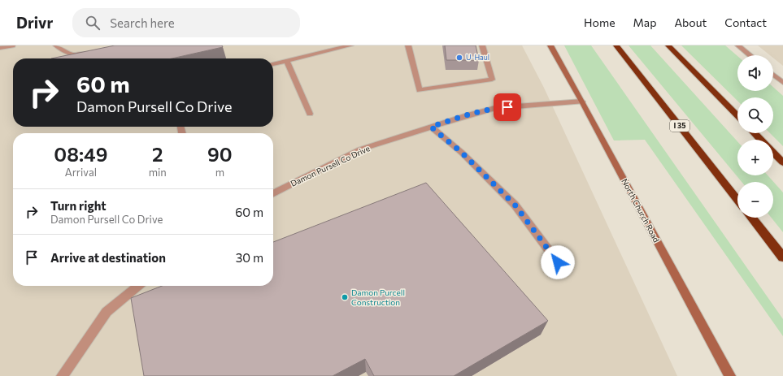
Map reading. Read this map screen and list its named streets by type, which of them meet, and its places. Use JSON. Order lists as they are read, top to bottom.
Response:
{
  "streets": {
    "highway": ["I 35"],
    "main road": ["North Church Road"],
    "street": ["Damon Pursell Co Drive"]
  },
  "crossings": [
    ["Damon Pursell Co Drive", "North Church Road"]
  ],
  "places": ["U-Haul", "Damon Purcell Construction"],
  "page": {
    "header": "Drivr",
    "search": "Search here",
    "nav": [
      "Home",
      "Map",
      "About",
      "Contact"
    ],
    "map_buttons": ["+", "−"],
    "turn": ["60 m", "Damon Pursell Co Drive"],
    "eta": [
      "08:49",
      "Arrival",
      "2",
      "min",
      "90",
      "m"
    ],
    "list": [
      {
        "name": "Turn right",
        "note": "Damon Pursell Co Drive",
        "value": "60 m"
      },
      {
        "name": "Arrive at destination",
        "value": "30 m"
      }
    ]
  }
}
